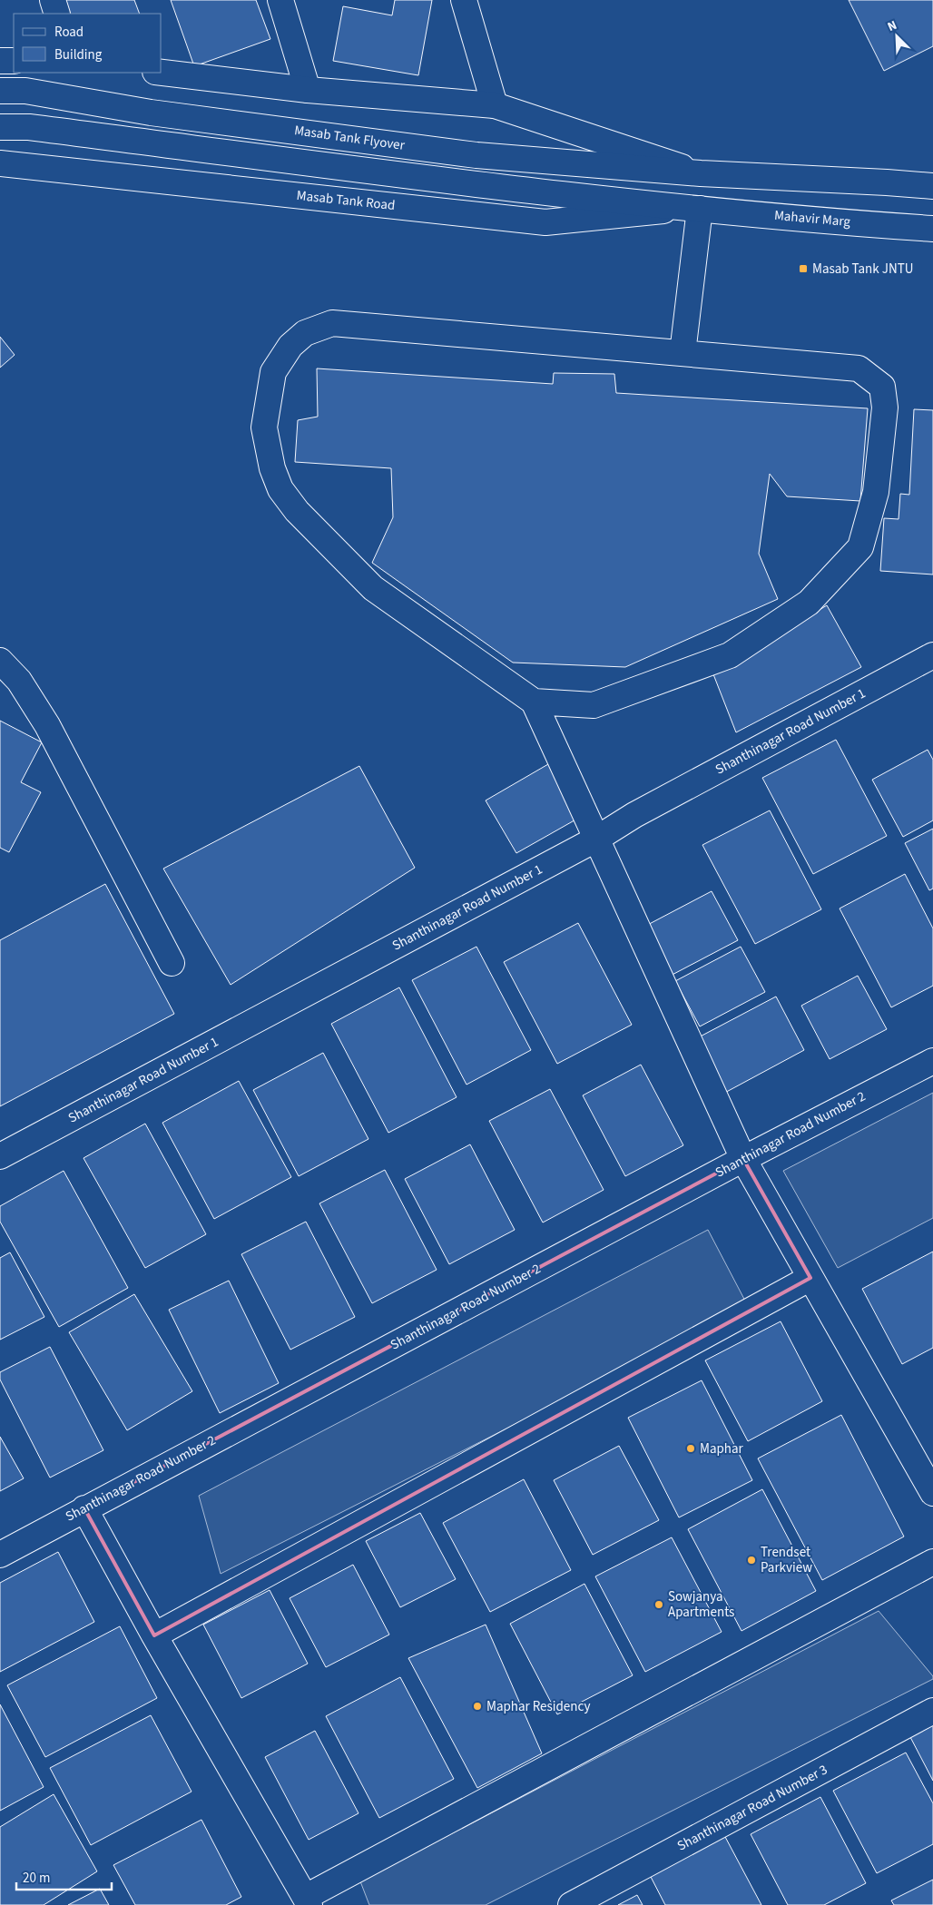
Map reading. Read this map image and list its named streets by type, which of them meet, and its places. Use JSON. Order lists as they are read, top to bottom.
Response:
{
  "streets": {
    "main road": [
      "Masab Tank Flyover",
      "Masab Tank Road",
      "Mahavir Marg",
      "Shanthinagar Road Number 1",
      "Shanthinagar Road Number 2",
      "Shanthinagar Road Number 3"
    ]
  },
  "crossings": [
    ["Masab Tank Flyover", "Masab Tank Road"],
    ["Masab Tank Flyover", "Mahavir Marg"],
    ["Masab Tank Road", "Mahavir Marg"]
  ],
  "places": {
    "transit": ["Masab Tank JNTU"],
    "other": [
      "Maphar",
      "Trendset Parkview",
      "Sowjanya Apartments",
      "Maphar Residency"
    ]
  },
  "legend": ["Road", "Building"],
  "scale_bar": "20 m",
  "north": "top left"
}
